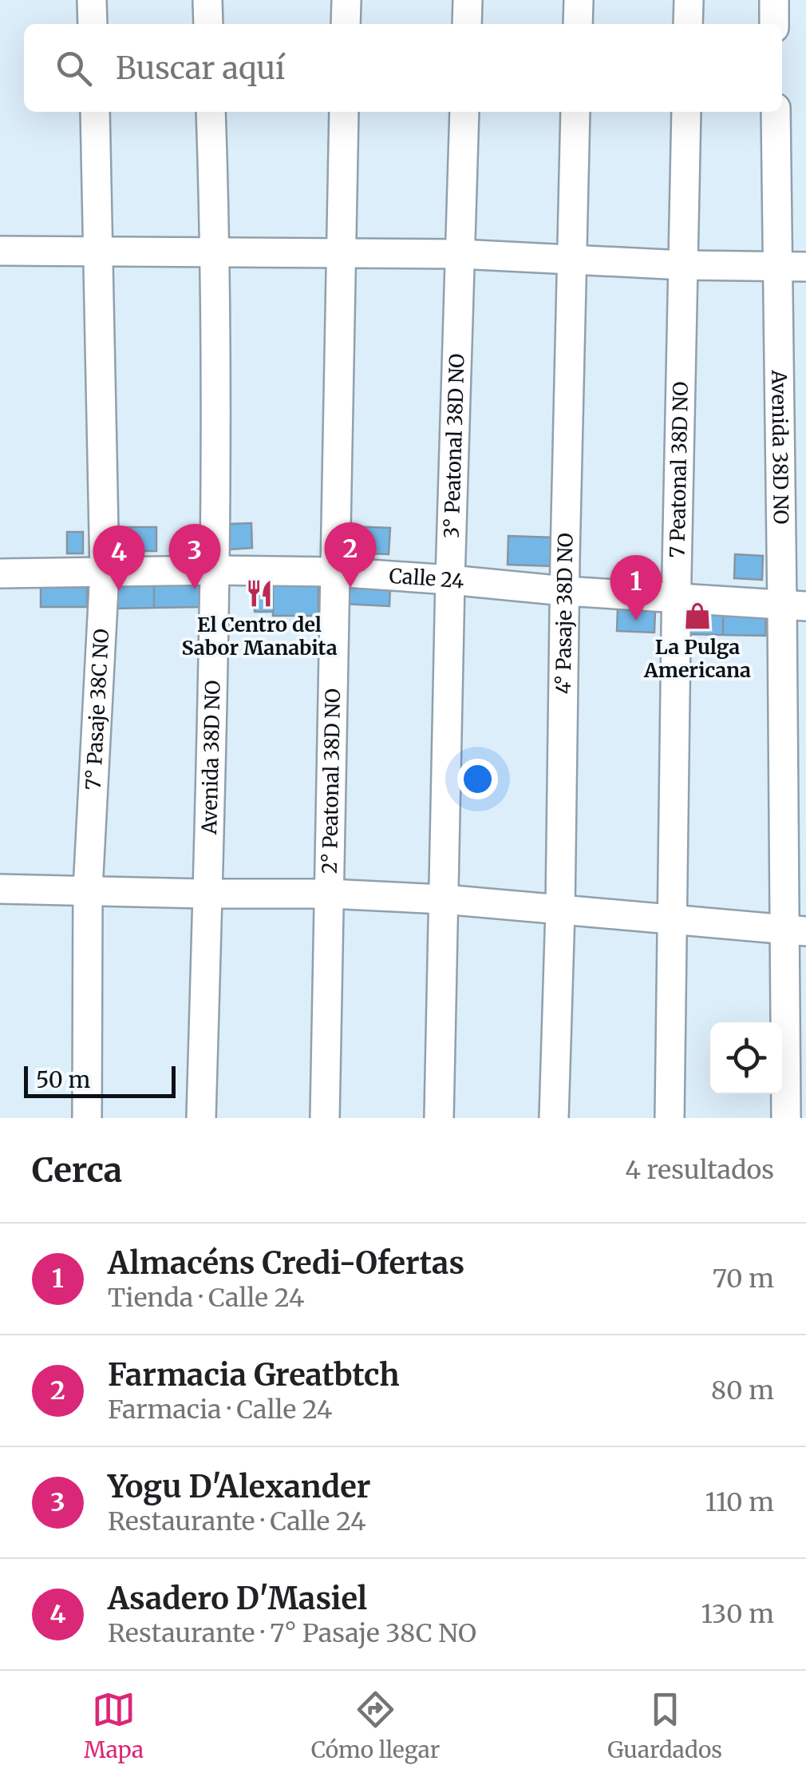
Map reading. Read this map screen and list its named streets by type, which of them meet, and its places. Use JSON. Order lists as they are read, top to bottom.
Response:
{
  "streets": {
    "street": [
      "3° Peatonal 38D NO",
      "Avenida 38D NO",
      "7 Peatonal 38D NO",
      "Calle 24",
      "4° Pasaje 38D NO",
      "7° Pasaje 38C NO",
      "2° Peatonal 38D NO"
    ]
  },
  "crossings": [
    ["3° Peatonal 38D NO", "Calle 24"],
    ["Avenida 38D NO", "Calle 24"],
    ["7 Peatonal 38D NO", "Calle 24"],
    ["Calle 24", "4° Pasaje 38D NO"],
    ["Calle 24", "7° Pasaje 38C NO"],
    ["Calle 24", "2° Peatonal 38D NO"]
  ],
  "places": {
    "restaurant": ["El Centro del Sabor Manabita"],
    "shop": ["La Pulga Americana"]
  },
  "scale_bar": "50 m",
  "page": {
    "search": "Buscar aquí",
    "pins": [
      "2",
      "3",
      "4",
      "1"
    ],
    "scale": "50 m",
    "heading": ["Cerca", "4 resultados"],
    "list": [
      {
        "mark": "1",
        "name": "Almacéns Credi-Ofertas",
        "note": "Tienda · Calle 24",
        "value": "70 m"
      },
      {
        "mark": "2",
        "name": "Farmacia Greatbtch",
        "note": "Farmacia · Calle 24",
        "value": "80 m"
      },
      {
        "mark": "3",
        "name": "Yogu D'Alexander",
        "note": "Restaurante · Calle 24",
        "value": "110 m"
      },
      {
        "mark": "4",
        "name": "Asadero D'Masiel",
        "note": "Restaurante · 7° Pasaje 38C NO",
        "value": "130 m"
      }
    ],
    "nav": ["Mapa", "Cómo llegar", "Guardados"]
  }
}
